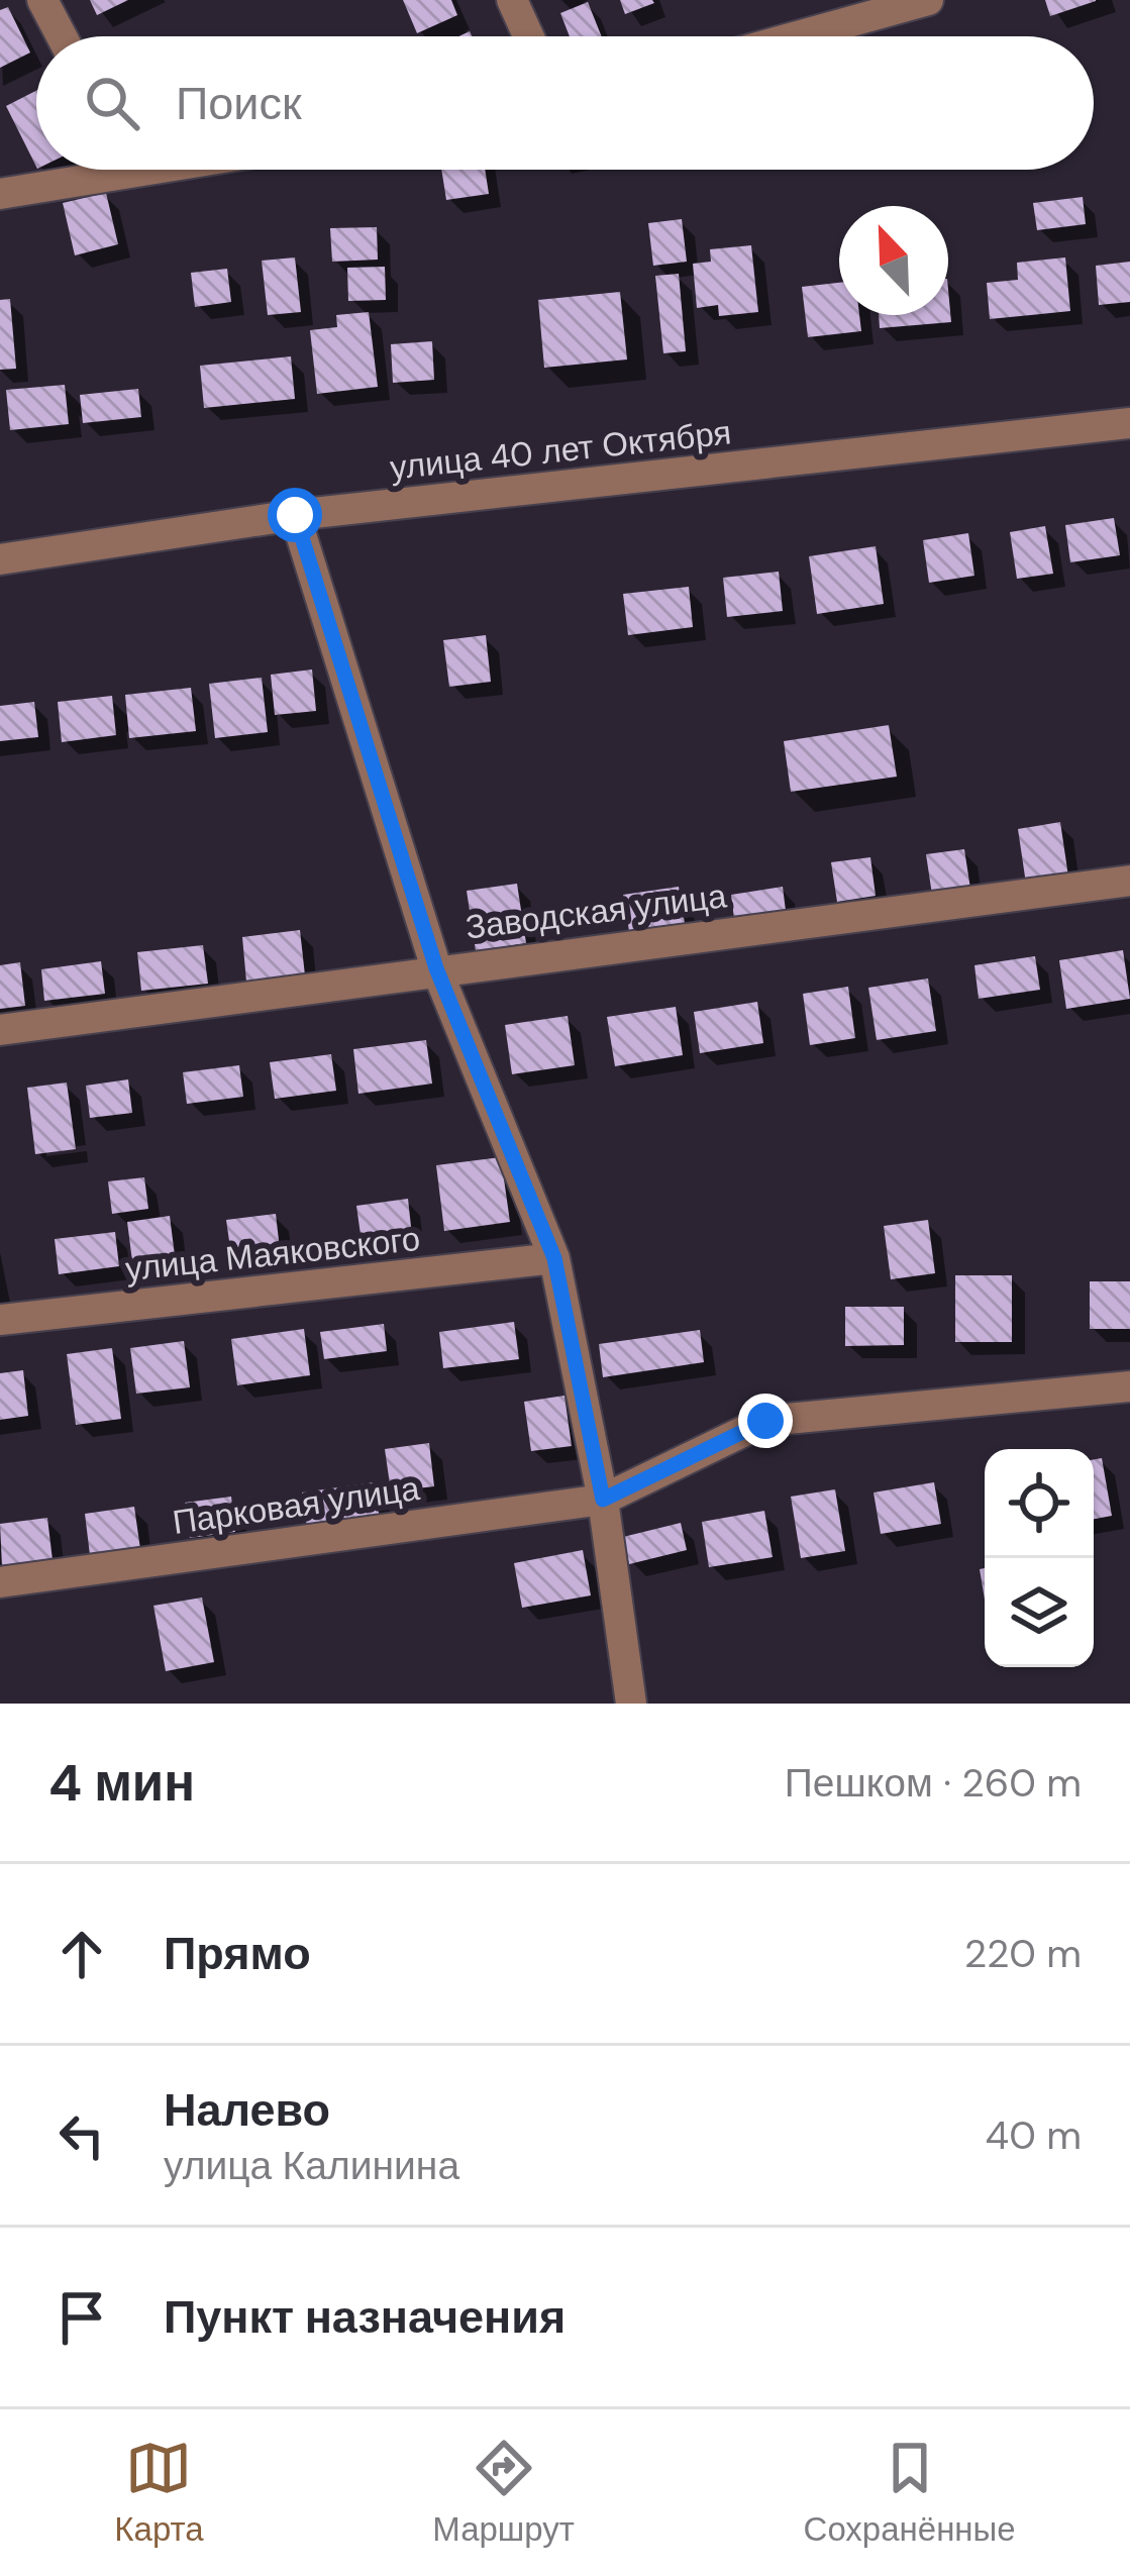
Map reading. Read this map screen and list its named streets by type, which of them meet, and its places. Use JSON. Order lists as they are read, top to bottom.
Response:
{
  "streets": {
    "street": [
      "улица 40 лет Октября",
      "Заводская улица",
      "улица Маяковского",
      "Парковая улица"
    ]
  },
  "north": "top left",
  "page": {
    "search": "Поиск",
    "heading": ["4 мин", "Пешком · 260 m"],
    "list": [
      ["Прямо", "220 m"],
      ["Налево", "улица Калинина", "40 m"],
      "Пункт назначения"
    ],
    "nav": ["Карта", "Маршрут", "Сохранённые"]
  }
}
